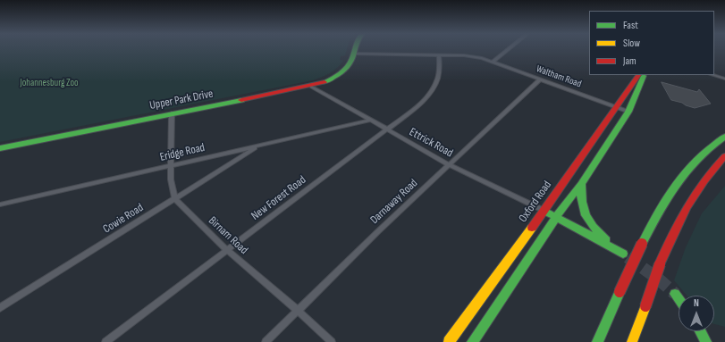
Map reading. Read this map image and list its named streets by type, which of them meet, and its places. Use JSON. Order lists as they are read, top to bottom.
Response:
{
  "streets": {
    "main road": ["Upper Park Drive", "Oxford Road"],
    "street": [
      "Waltham Road",
      "Ettrick Road",
      "Eridge Road",
      "New Forest Road",
      "Darnaway Road",
      "Cowie Road",
      "Birnam Road"
    ]
  },
  "crossings": [
    ["Waltham Road", "Upper Park Drive"],
    ["Waltham Road", "New Forest Road"],
    ["Waltham Road", "Darnaway Road"],
    ["Waltham Road", "Oxford Road"],
    ["Upper Park Drive", "Ettrick Road"],
    ["Ettrick Road", "Eridge Road"],
    ["Ettrick Road", "New Forest Road"],
    ["Ettrick Road", "Darnaway Road"],
    ["Ettrick Road", "Oxford Road"],
    ["Eridge Road", "Cowie Road"],
    ["New Forest Road", "Birnam Road"],
    ["Darnaway Road", "Birnam Road"],
    ["Cowie Road", "Birnam Road"]
  ],
  "parks": ["Johannesburg Zoo"],
  "legend": ["Fast", "Slow", "Jam"],
  "north": "top"
}
